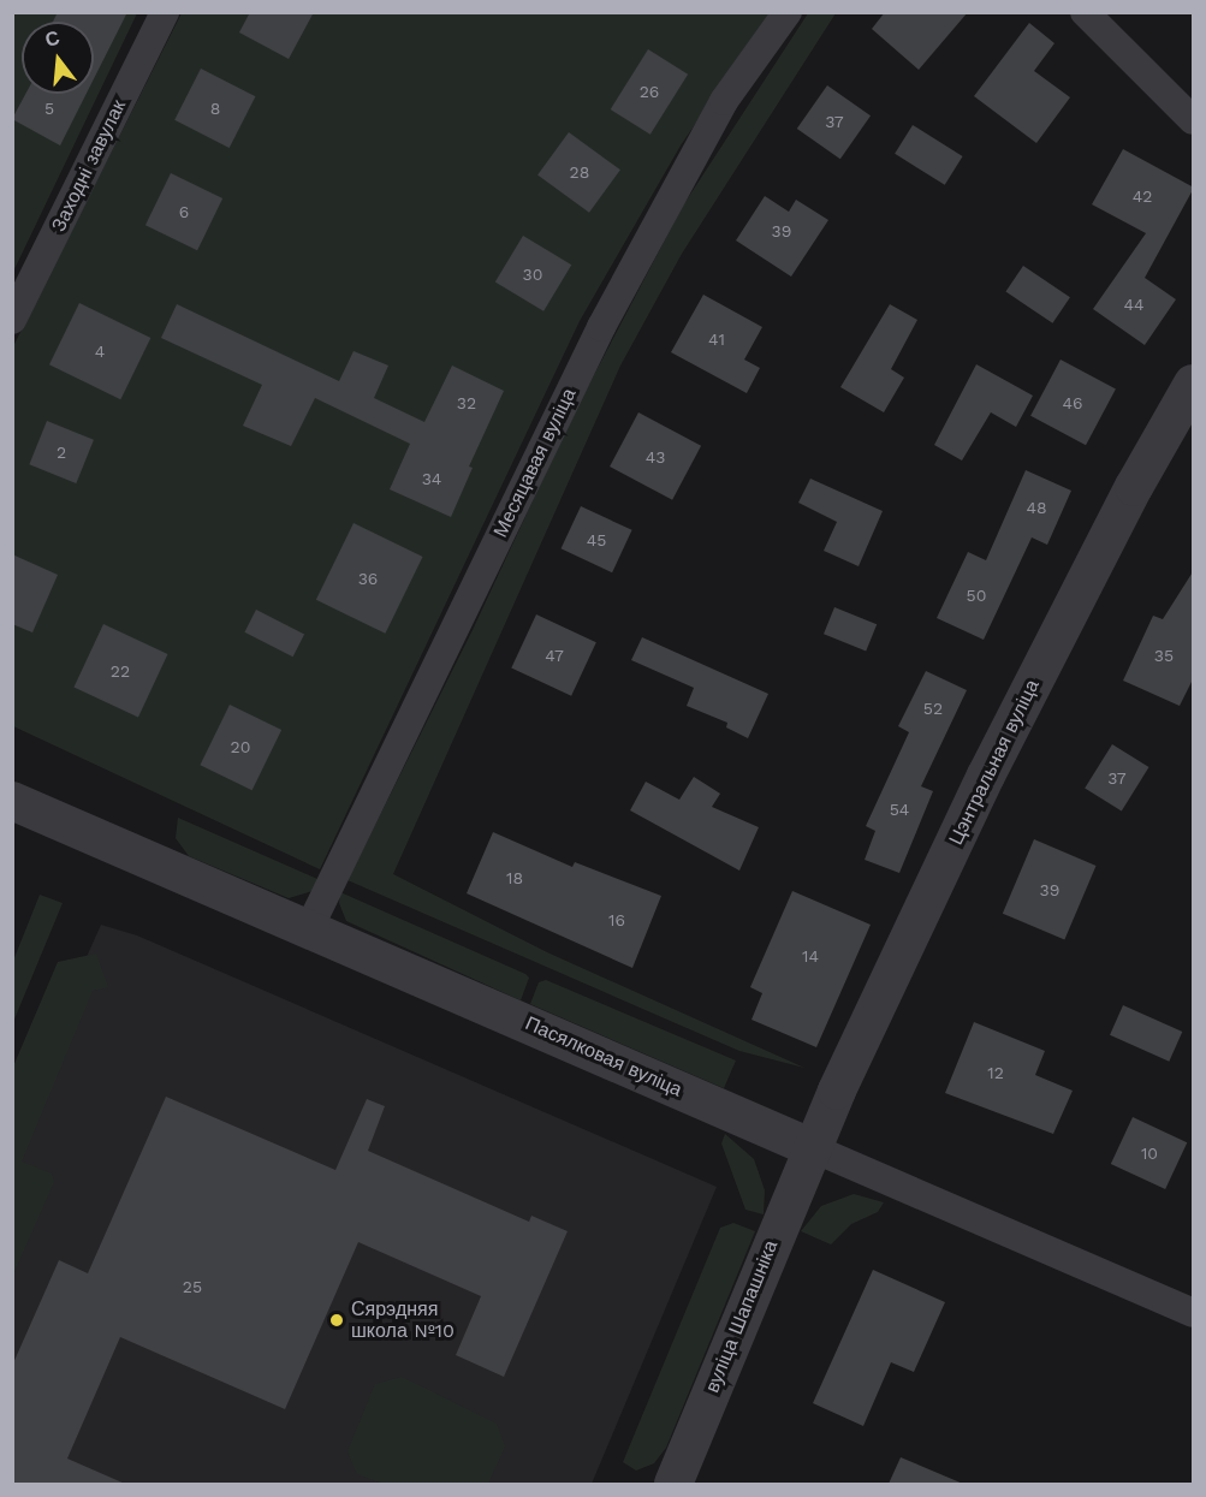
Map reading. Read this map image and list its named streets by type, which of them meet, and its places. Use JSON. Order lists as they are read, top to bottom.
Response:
{
  "streets": {
    "street": [
      "Заходні завулак",
      "Месяцавая вуліца",
      "Цэнтральная вуліца",
      "Пасялковая вуліца",
      "вуліца Шапашніка"
    ]
  },
  "crossings": [
    ["Месяцавая вуліца", "Пасялковая вуліца"],
    ["Цэнтральная вуліца", "Пасялковая вуліца"],
    ["Цэнтральная вуліца", "вуліца Шапашніка"],
    ["Пасялковая вуліца", "вуліца Шапашніка"]
  ],
  "places": ["Сярэдняя школа №10"],
  "house_numbers": [
    "26",
    "5",
    "8",
    "37",
    "28",
    "42",
    "6",
    "39",
    "30",
    "44",
    "41",
    "4",
    "32",
    "46",
    "2",
    "43",
    "34",
    "48",
    "45",
    "36",
    "50",
    "47",
    "35",
    "22",
    "52",
    "20",
    "37",
    "54",
    "18",
    "39",
    "16",
    "14",
    "12",
    "10",
    "25"
  ],
  "north": "top"
}
